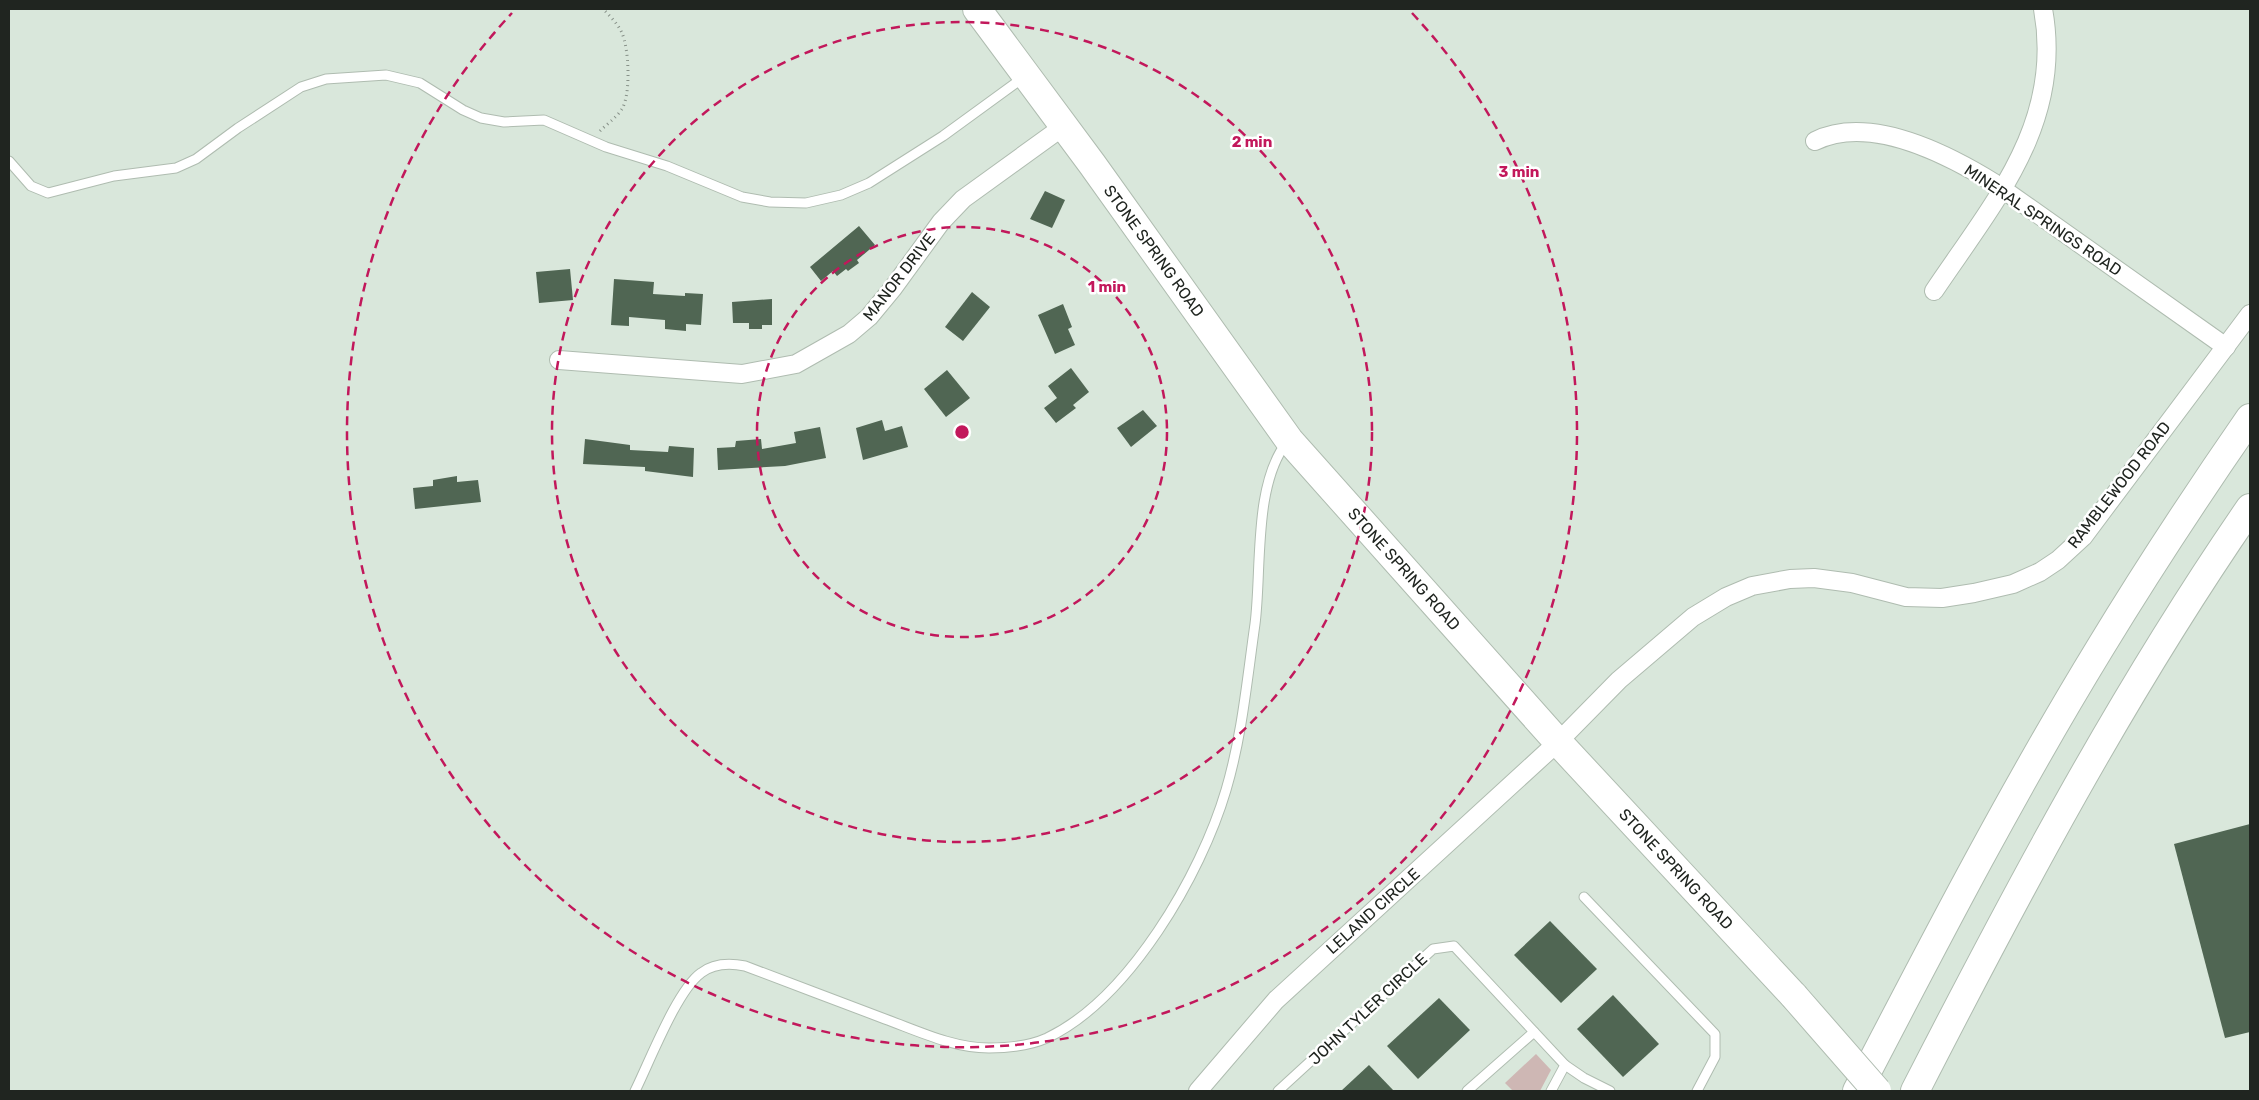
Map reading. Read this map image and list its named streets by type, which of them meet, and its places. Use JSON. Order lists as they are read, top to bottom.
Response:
{
  "streets": {
    "main road": ["STONE SPRING ROAD"],
    "street": [
      "MINERAL SPRINGS ROAD",
      "MANOR DRIVE",
      "RAMBLEWOOD ROAD",
      "LELAND CIRCLE"
    ],
    "lane": ["JOHN TYLER CIRCLE"]
  },
  "crossings": [
    ["MINERAL SPRINGS ROAD", "RAMBLEWOOD ROAD"],
    ["STONE SPRING ROAD", "MANOR DRIVE"],
    ["STONE SPRING ROAD", "RAMBLEWOOD ROAD"],
    ["STONE SPRING ROAD", "LELAND CIRCLE"],
    ["RAMBLEWOOD ROAD", "LELAND CIRCLE"]
  ],
  "rings": ["2 min", "3 min", "1 min"]
}
